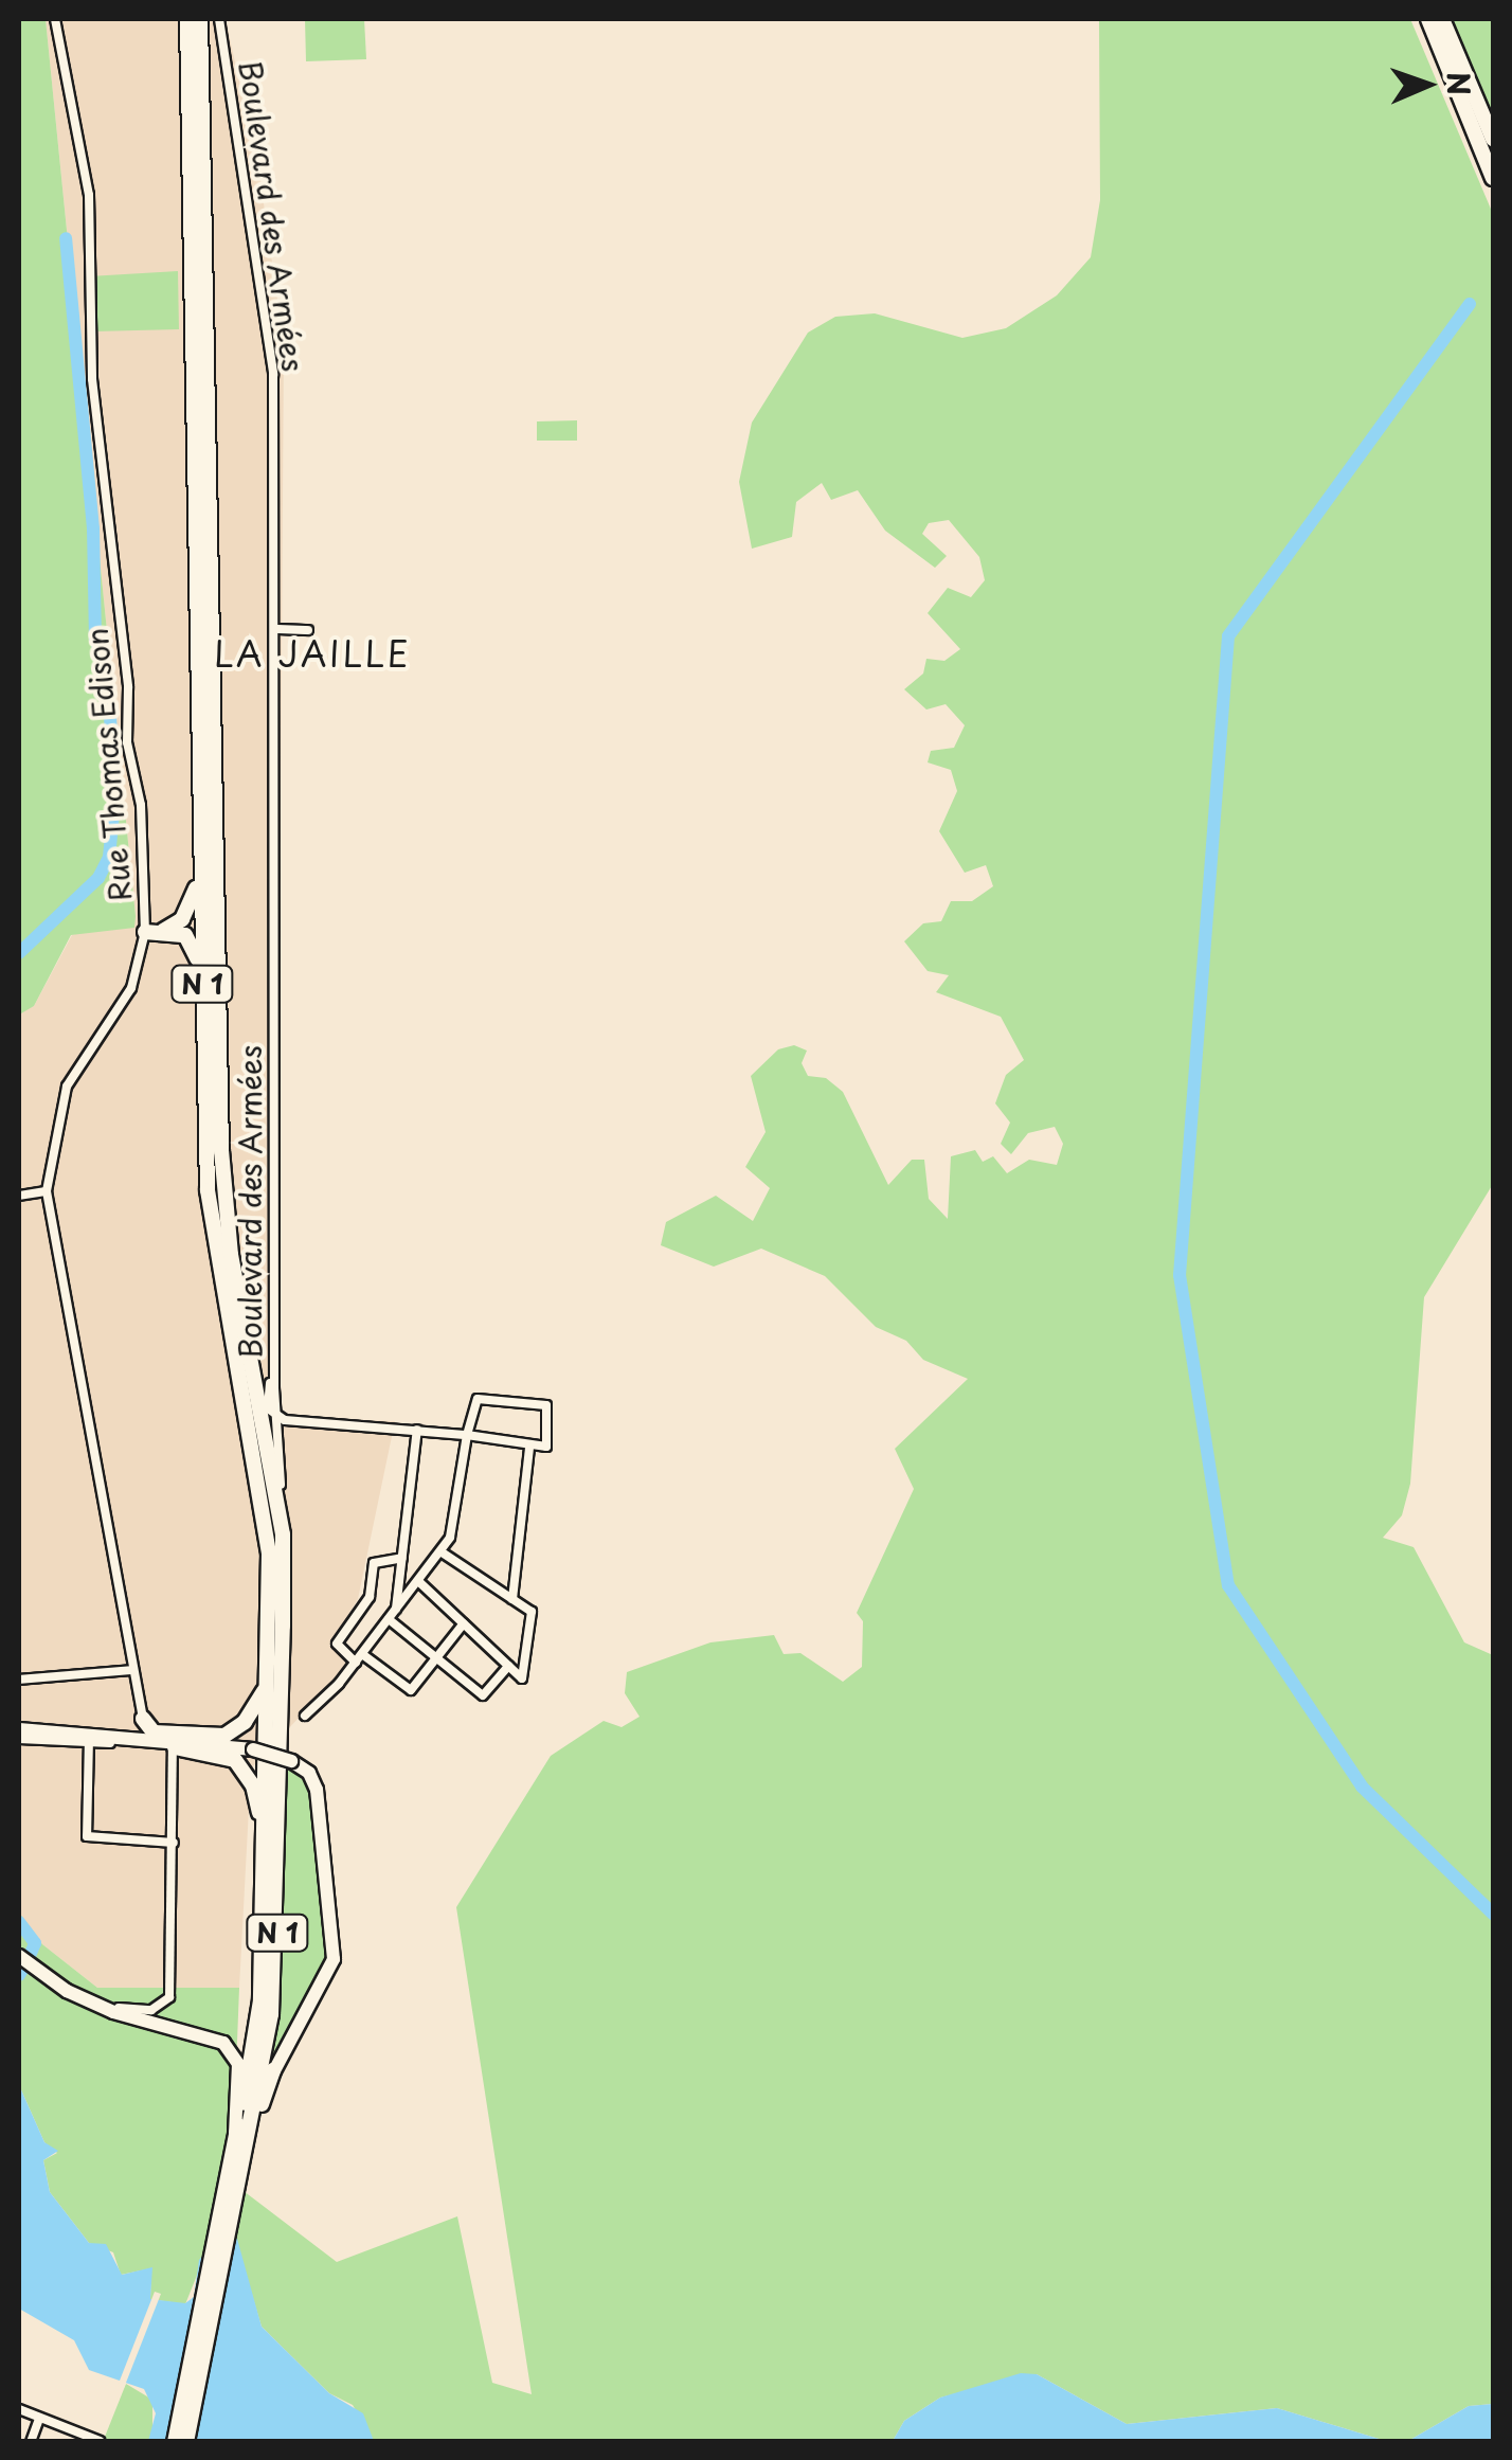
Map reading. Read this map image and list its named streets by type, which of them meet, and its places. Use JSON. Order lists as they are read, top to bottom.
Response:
{
  "streets": {
    "highway": ["N 1"],
    "street": ["Boulevard des Armées", "Rue Thomas Edison"]
  },
  "crossings": [
    ["Boulevard des Armées", "N 1"]
  ],
  "districts": ["LA JAILLE"],
  "north": "right"
}
